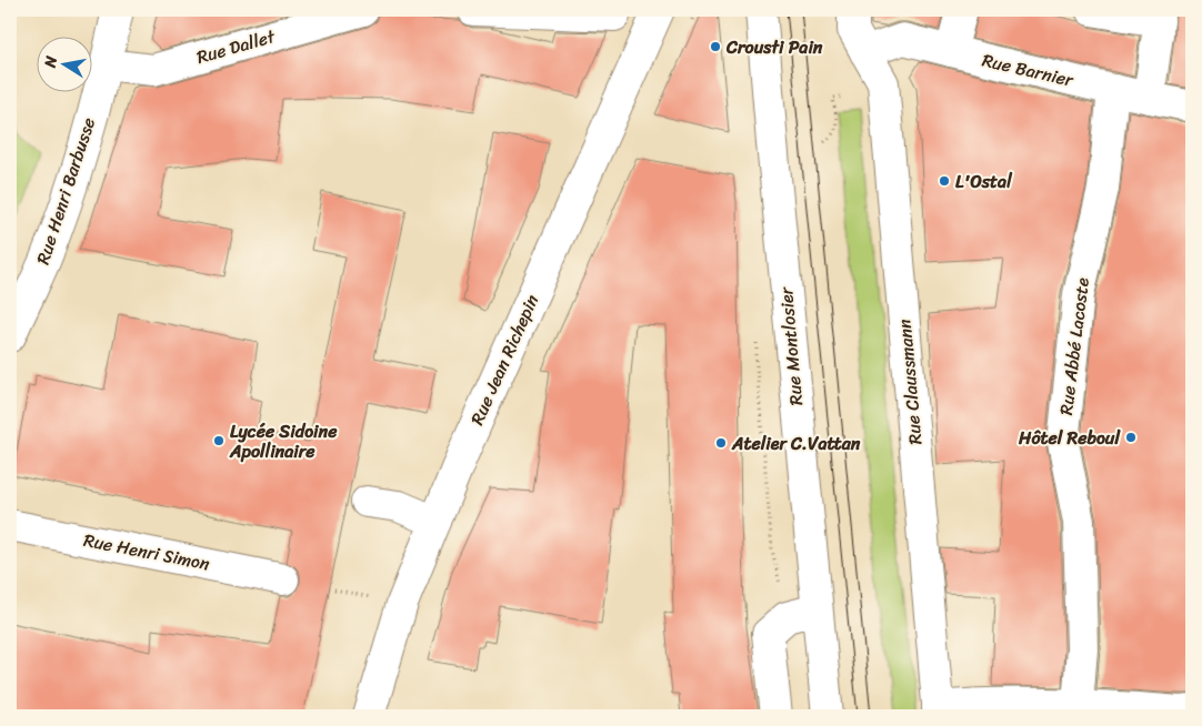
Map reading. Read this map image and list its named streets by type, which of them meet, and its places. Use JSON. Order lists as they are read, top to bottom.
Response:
{
  "streets": {
    "street": [
      "Rue Dallet",
      "Rue Barnier",
      "Rue Henri Barbusse",
      "Rue Montlosier",
      "Rue Abbé Lacoste",
      "Rue Jean Richepin",
      "Rue Claussmann",
      "Rue Henri Simon"
    ]
  },
  "crossings": [
    ["Rue Dallet", "Rue Henri Barbusse"],
    ["Rue Barnier", "Rue Abbé Lacoste"],
    ["Rue Barnier", "Rue Claussmann"]
  ],
  "places": [
    "Crousti Pain",
    "L'Ostal",
    "Hôtel Reboul",
    "Lycée Sidoine Apollinaire",
    "Atelier C.Vattan"
  ],
  "north": "left"
}
